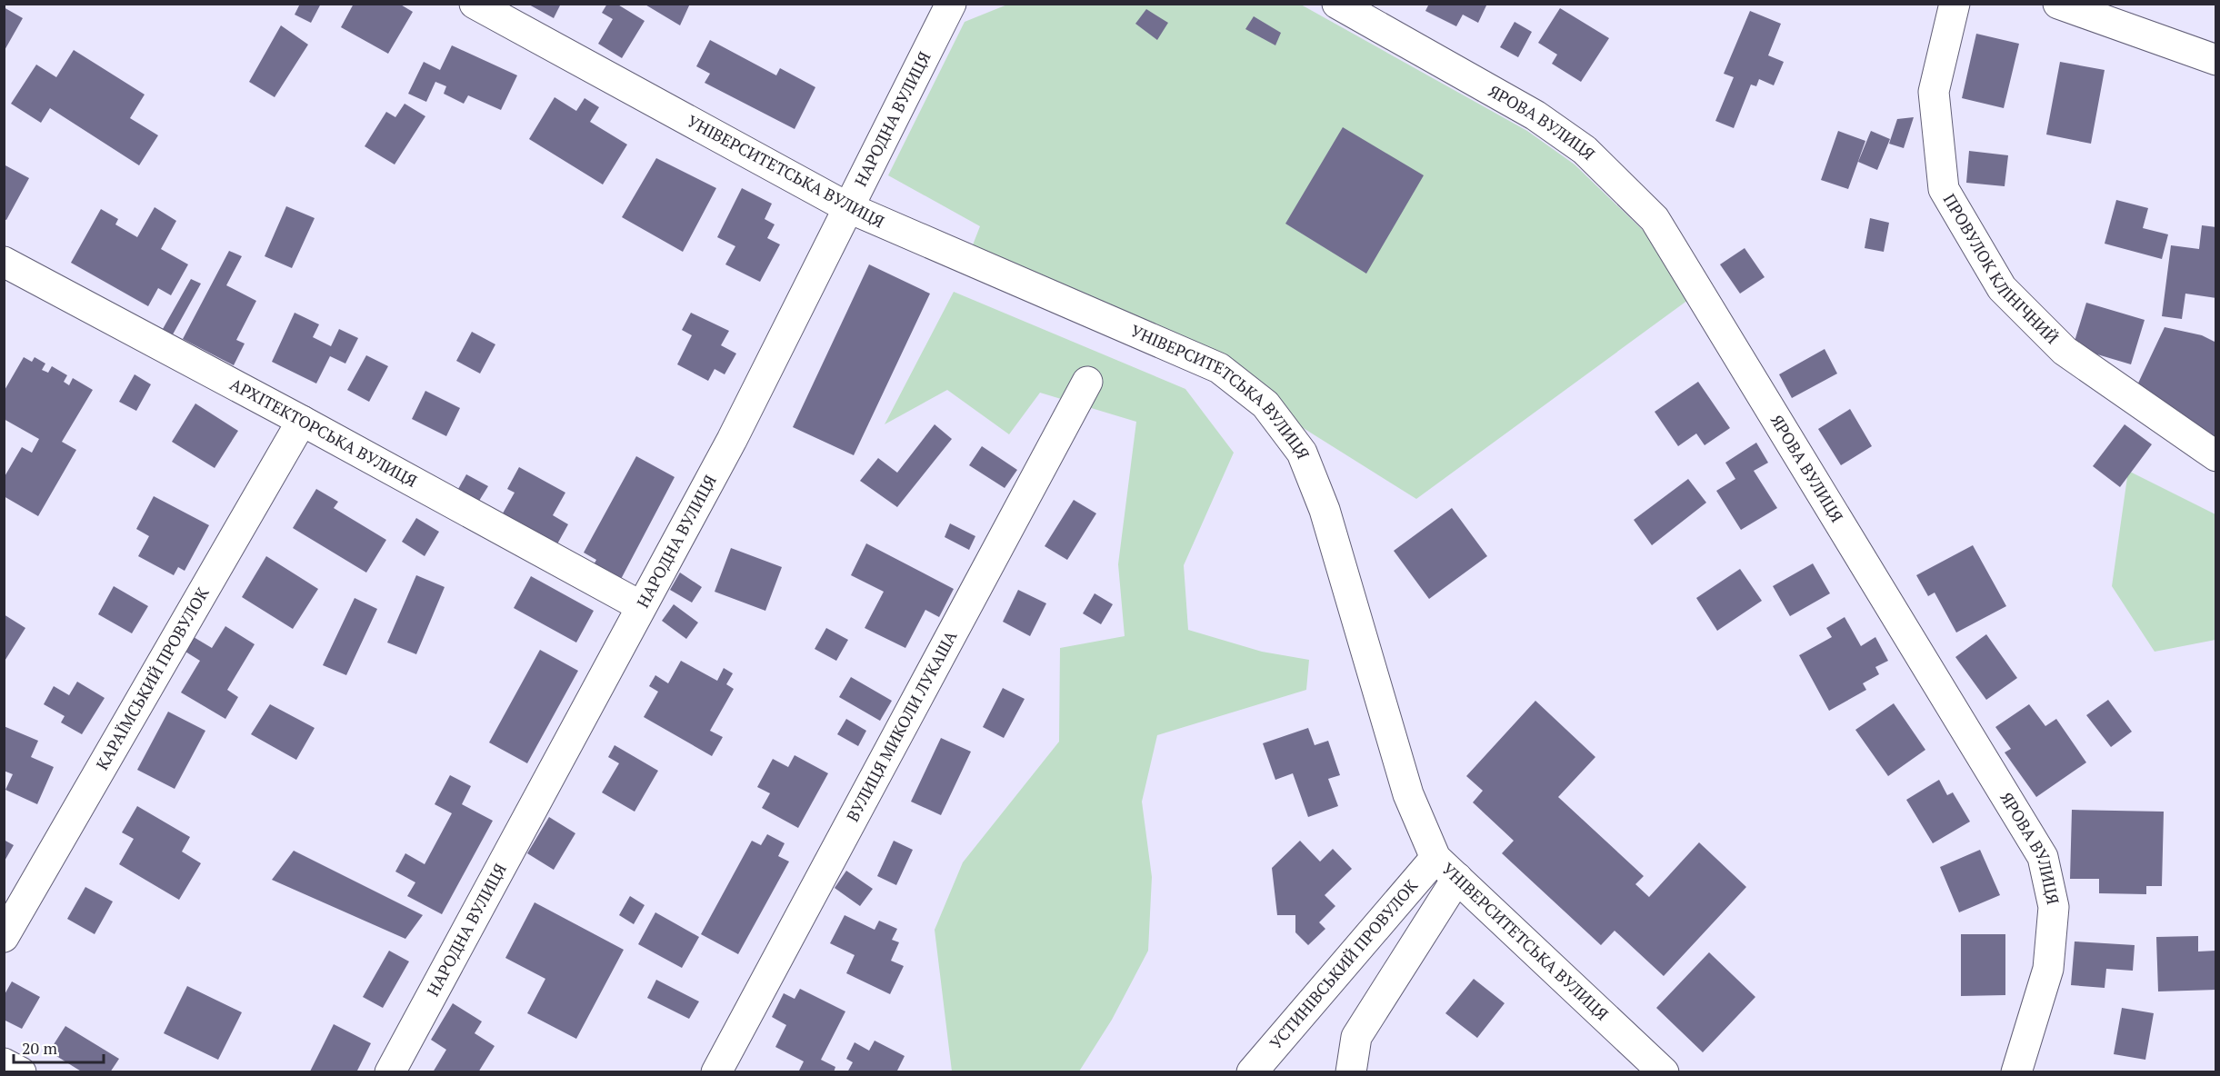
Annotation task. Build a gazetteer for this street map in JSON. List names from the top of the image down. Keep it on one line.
{"streets":{"street":["НАРОДНА ВУЛИЦЯ","ЯРОВА ВУЛИЦЯ","УНІВЕРСИТЕТСЬКА ВУЛИЦЯ","ПРОВУЛОК КЛІНІЧНИЙ","АРХІТЕКТОРСЬКА ВУЛИЦЯ","КАРАЇМСЬКИЙ ПРОВУЛОК","ВУЛИЦЯ МИКОЛИ ЛУКАША","УСТИНІВСЬКИЙ ПРОВУЛОК"]},"crossings":[["НАРОДНА ВУЛИЦЯ","УНІВЕРСИТЕТСЬКА ВУЛИЦЯ"],["НАРОДНА ВУЛИЦЯ","АРХІТЕКТОРСЬКА ВУЛИЦЯ"],["УНІВЕРСИТЕТСЬКА ВУЛИЦЯ","УСТИНІВСЬКИЙ ПРОВУЛОК"],["АРХІТЕКТОРСЬКА ВУЛИЦЯ","КАРАЇМСЬКИЙ ПРОВУЛОК"]],"scale_bar":"20 m"}
